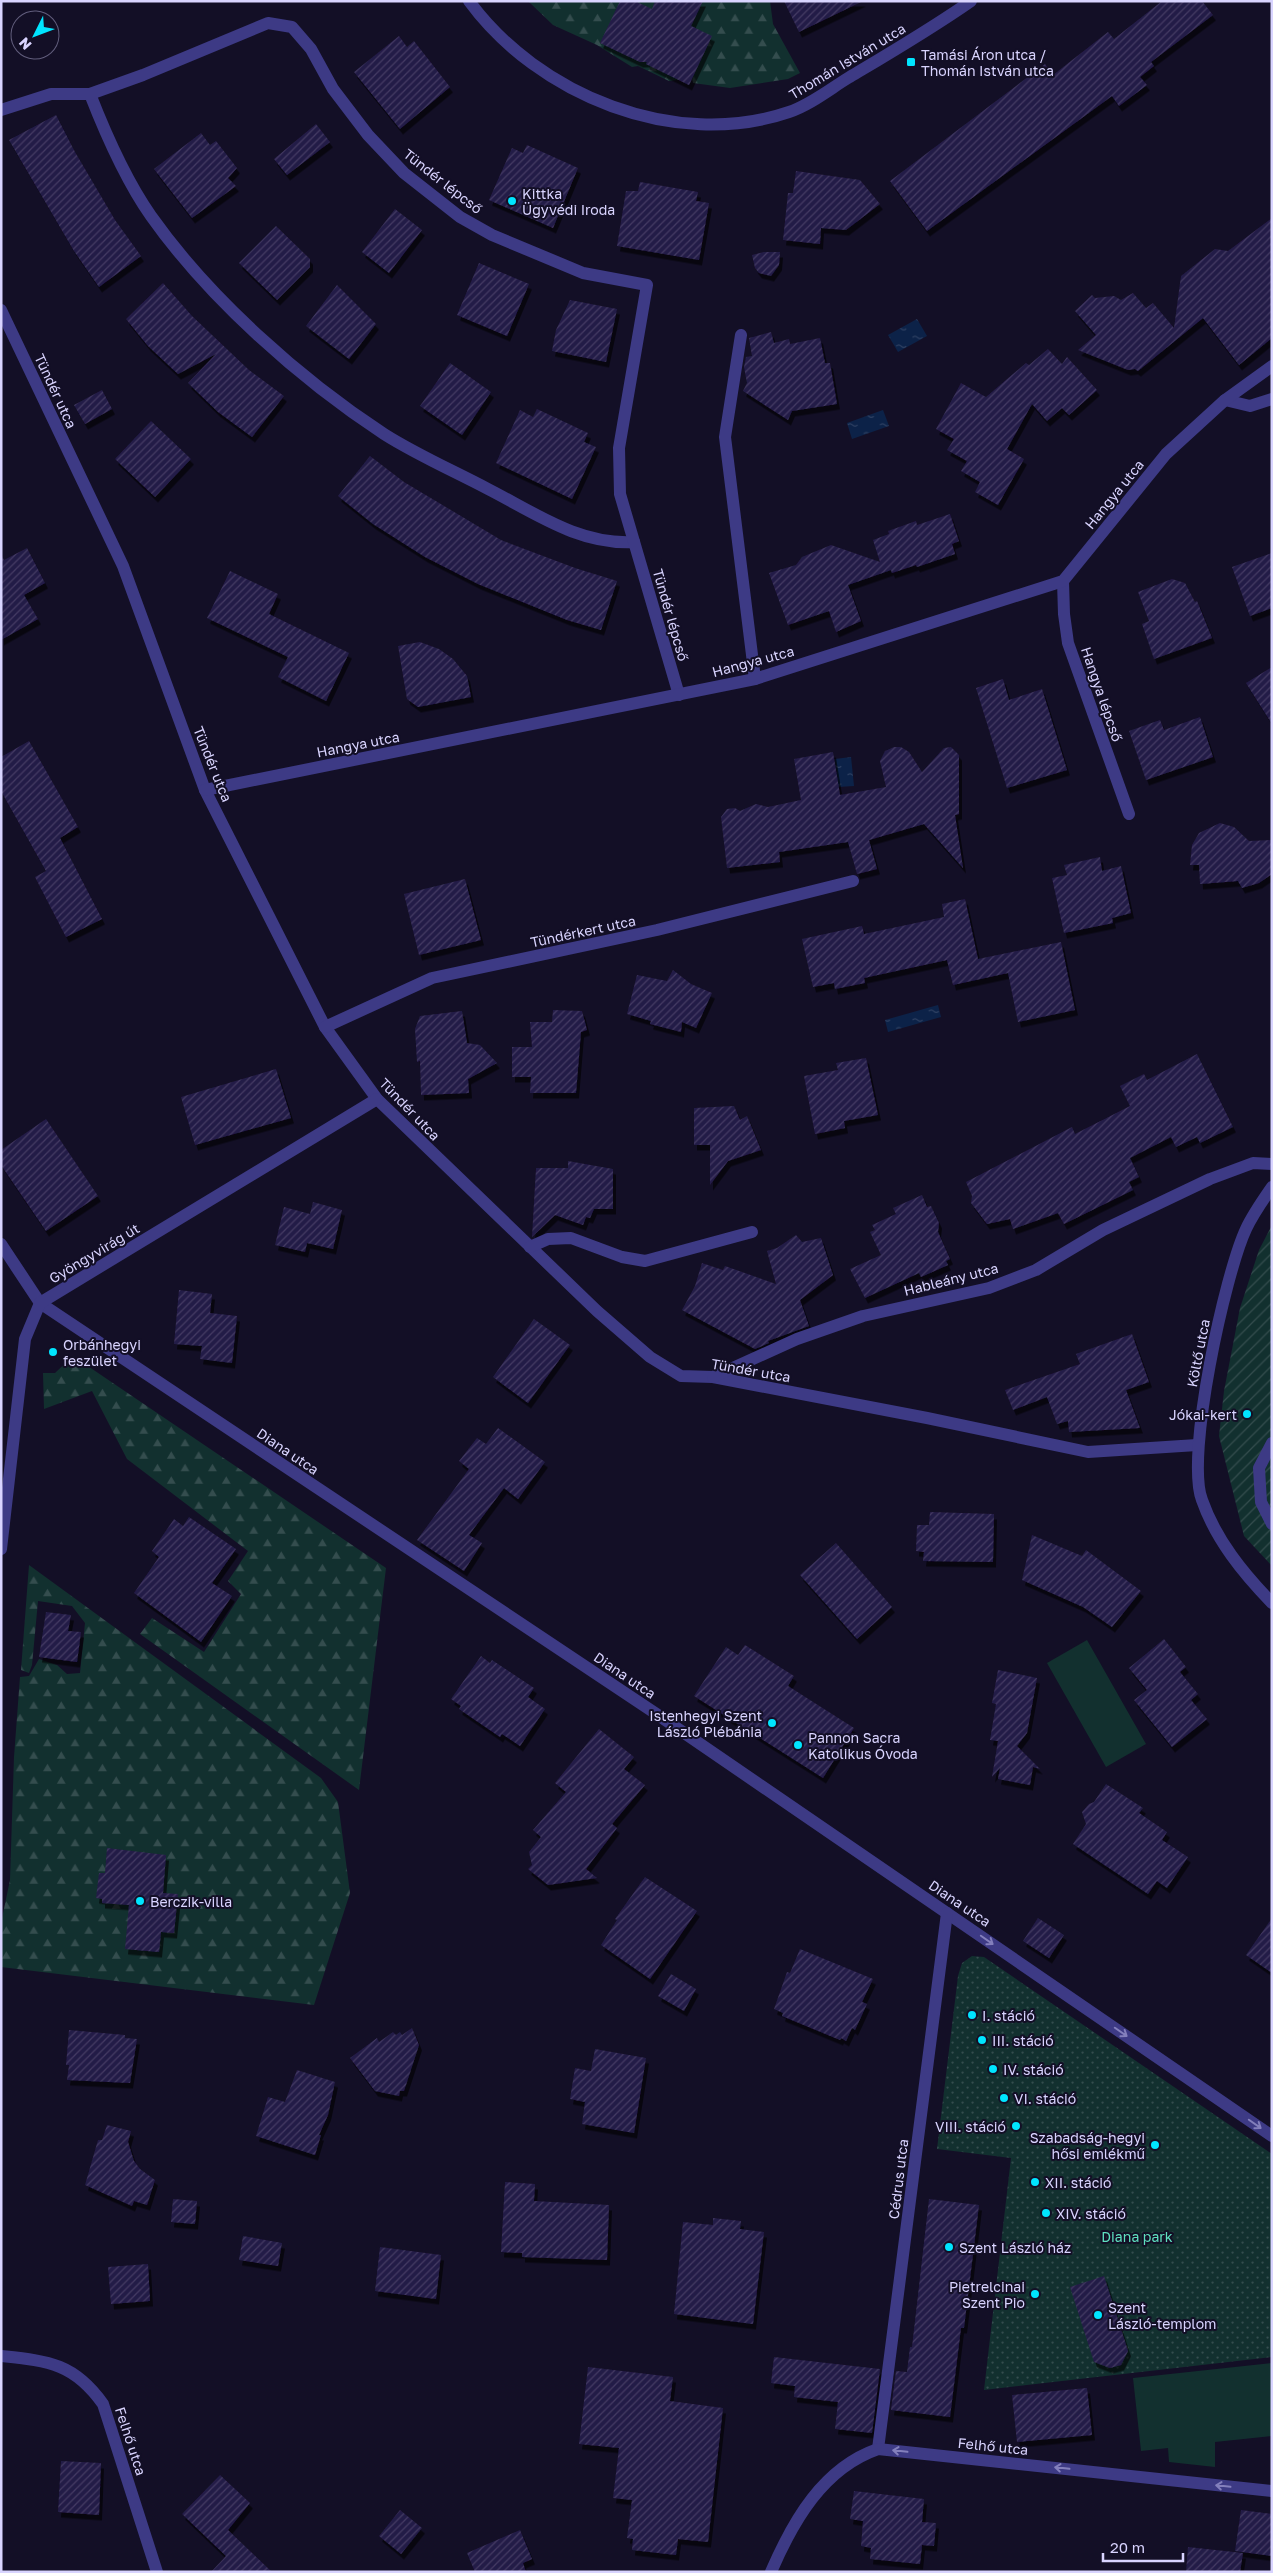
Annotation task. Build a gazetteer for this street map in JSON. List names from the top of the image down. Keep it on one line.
{"streets":{"street":["Thomán István utca","Tündér lépcső","Tündér utca","Hangya utca","Hangya lépcső","Tündérkert utca","Gyöngyvirág út","Hableány utca","Költő utca","Diana utca","Cédrus utca","Felhő utca"]},"crossings":[["Tündér lépcső","Hangya utca"],["Tündér utca","Hangya utca"],["Tündér utca","Tündérkert utca"],["Tündér utca","Gyöngyvirág út"],["Tündér utca","Hableány utca"],["Tündér utca","Költő utca"],["Hangya utca","Hangya lépcső"],["Gyöngyvirág út","Diana utca"],["Diana utca","Cédrus utca"],["Cédrus utca","Felhő utca"]],"one_way":["Felhő utca"],"parks":["Diana park"],"places":{"transit":["Tamási Áron utca / Thomán István utca"],"other":["Kittka Ügyvédi Iroda","Orbánhegyi feszület","Jókai-kert","Istenhegyi Szent László Plébánia","Pannon Sacra Katolikus Óvoda","Berczik-villa","I. stáció","III. stáció","IV. stáció","VI. stáció","VIII. stáció","Szabadság-hegyi hősi emlékmű","XII. stáció","XIV. stáció","Szent László ház","Pietrelcinai Szent Pio","Szent László-templom"]},"scale_bar":"20 m","north":"bottom left"}
